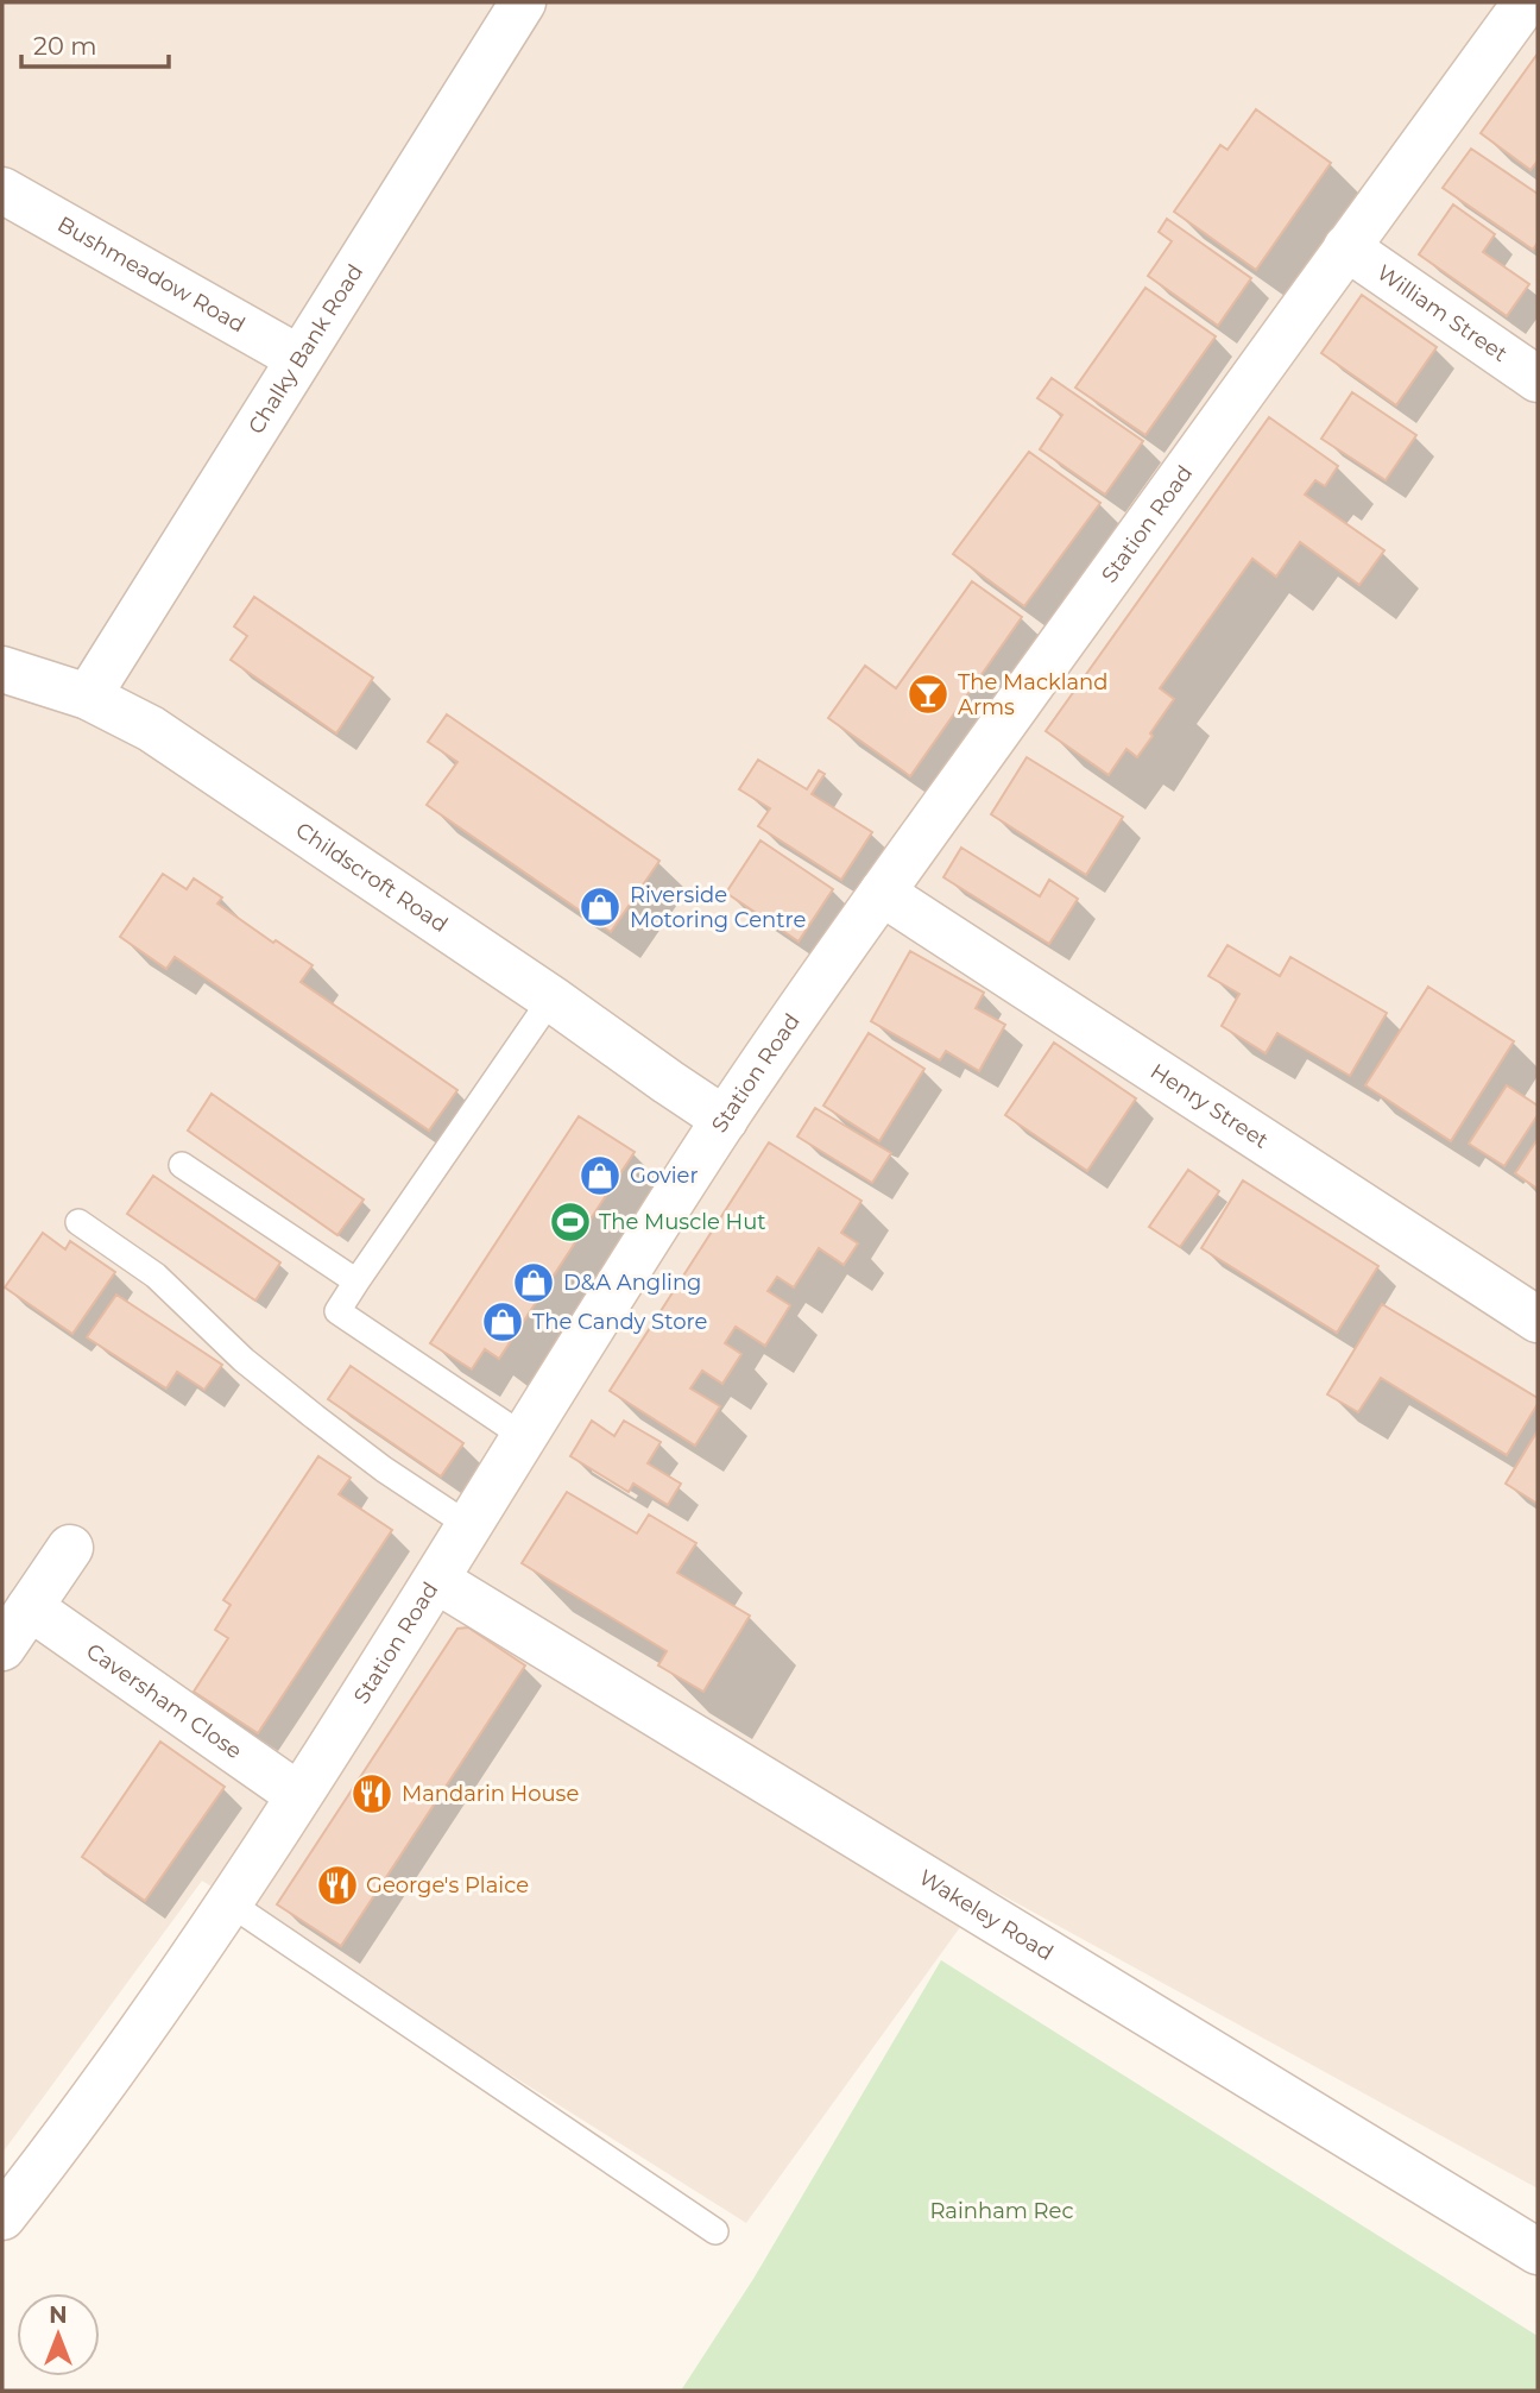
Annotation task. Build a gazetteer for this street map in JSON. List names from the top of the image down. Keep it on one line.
{"streets":{"street":["Bushmeadow Road","William Street","Chalky Bank Road","Station Road","Childscroft Road","Henry Street","Caversham Close","Wakeley Road"]},"crossings":[["Bushmeadow Road","Chalky Bank Road"],["William Street","Station Road"],["Chalky Bank Road","Childscroft Road"],["Station Road","Childscroft Road"],["Station Road","Henry Street"],["Station Road","Caversham Close"],["Station Road","Wakeley Road"]],"parks":["Rainham Rec"],"places":{"bar":["The Mackland Arms"],"shop":["Riverside Motoring Centre","Govier","D&A Angling","The Candy Store"],"sports":["The Muscle Hut"],"restaurant":["Mandarin House","George's Plaice"]},"scale_bar":"20 m","north":"top"}
